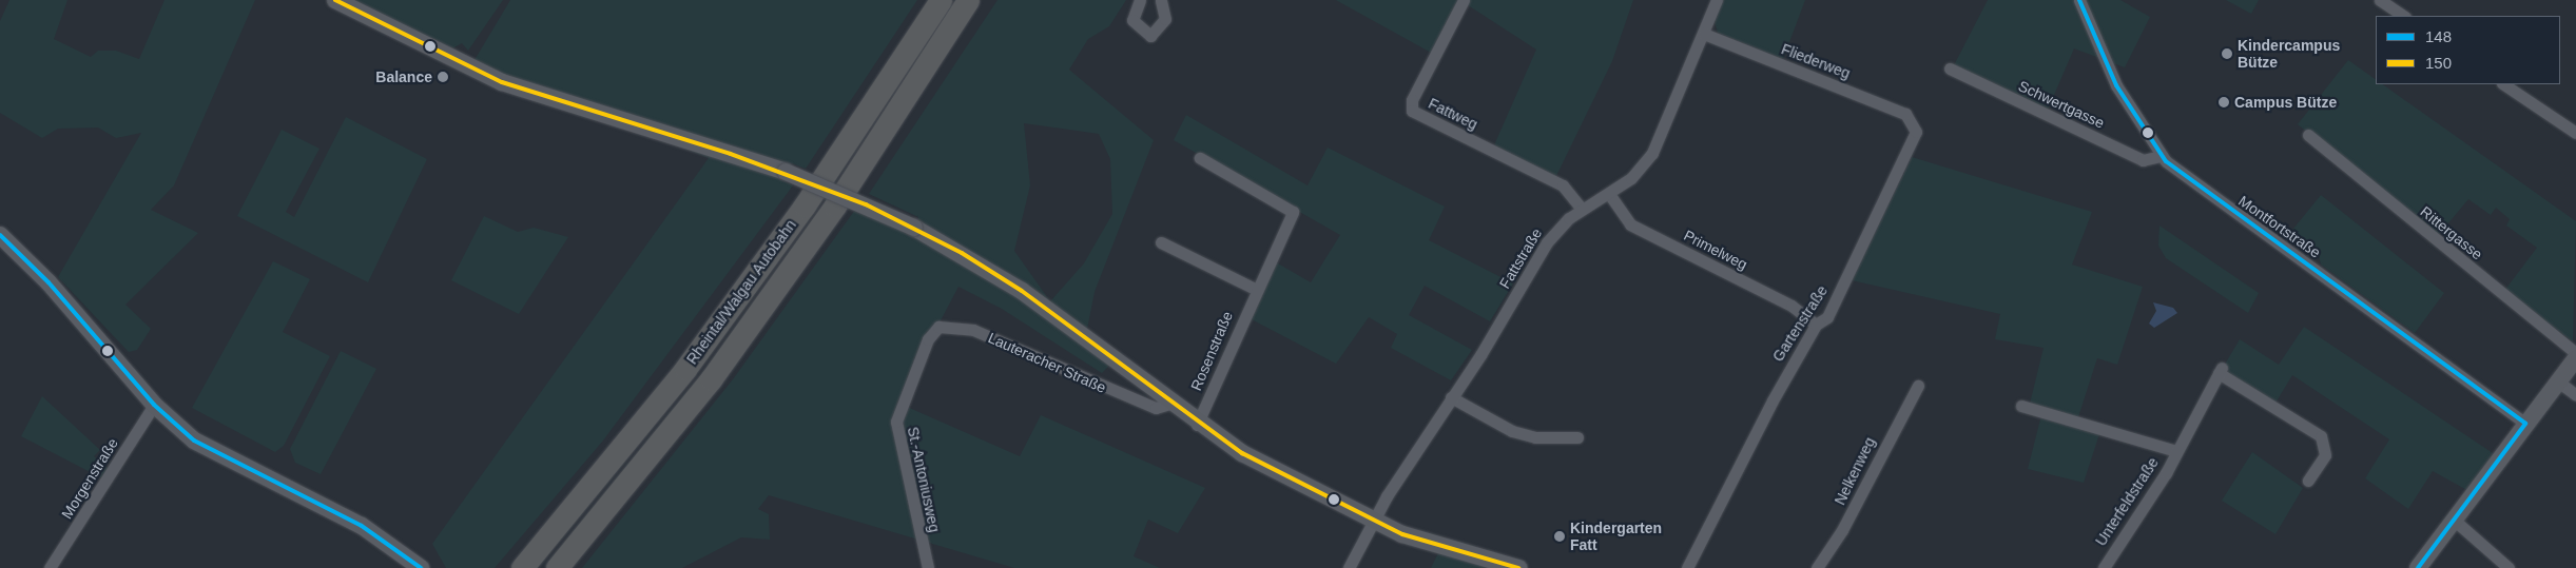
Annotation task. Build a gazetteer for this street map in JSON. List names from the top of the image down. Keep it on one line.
{"streets":{"highway":["Rheintal/Walgau Autobahn"],"street":["Fliederweg","Schwertgasse","Fattweg","Montfortstraße","Rittergasse","Primelweg","Fattstraße","Gartenstraße","Rosenstraße","Lauteracher Straße","Nelkenweg","Morgenstraße","St.-Antoniusweg","Unterfeldstraße"]},"crossings":[["Fliederweg","Fattstraße"],["Fliederweg","Gartenstraße"],["Schwertgasse","Montfortstraße"],["Fattweg","Fattstraße"],["Primelweg","Fattstraße"],["Primelweg","Gartenstraße"],["Fattstraße","Lauteracher Straße"],["Rosenstraße","Lauteracher Straße"],["Lauteracher Straße","St.-Antoniusweg"]],"places":["Kindercampus Bütze","Balance","Campus Bütze","Kindergarten Fatt"],"lines":["transit line 148","transit line 150"],"legend":["148","150"]}
